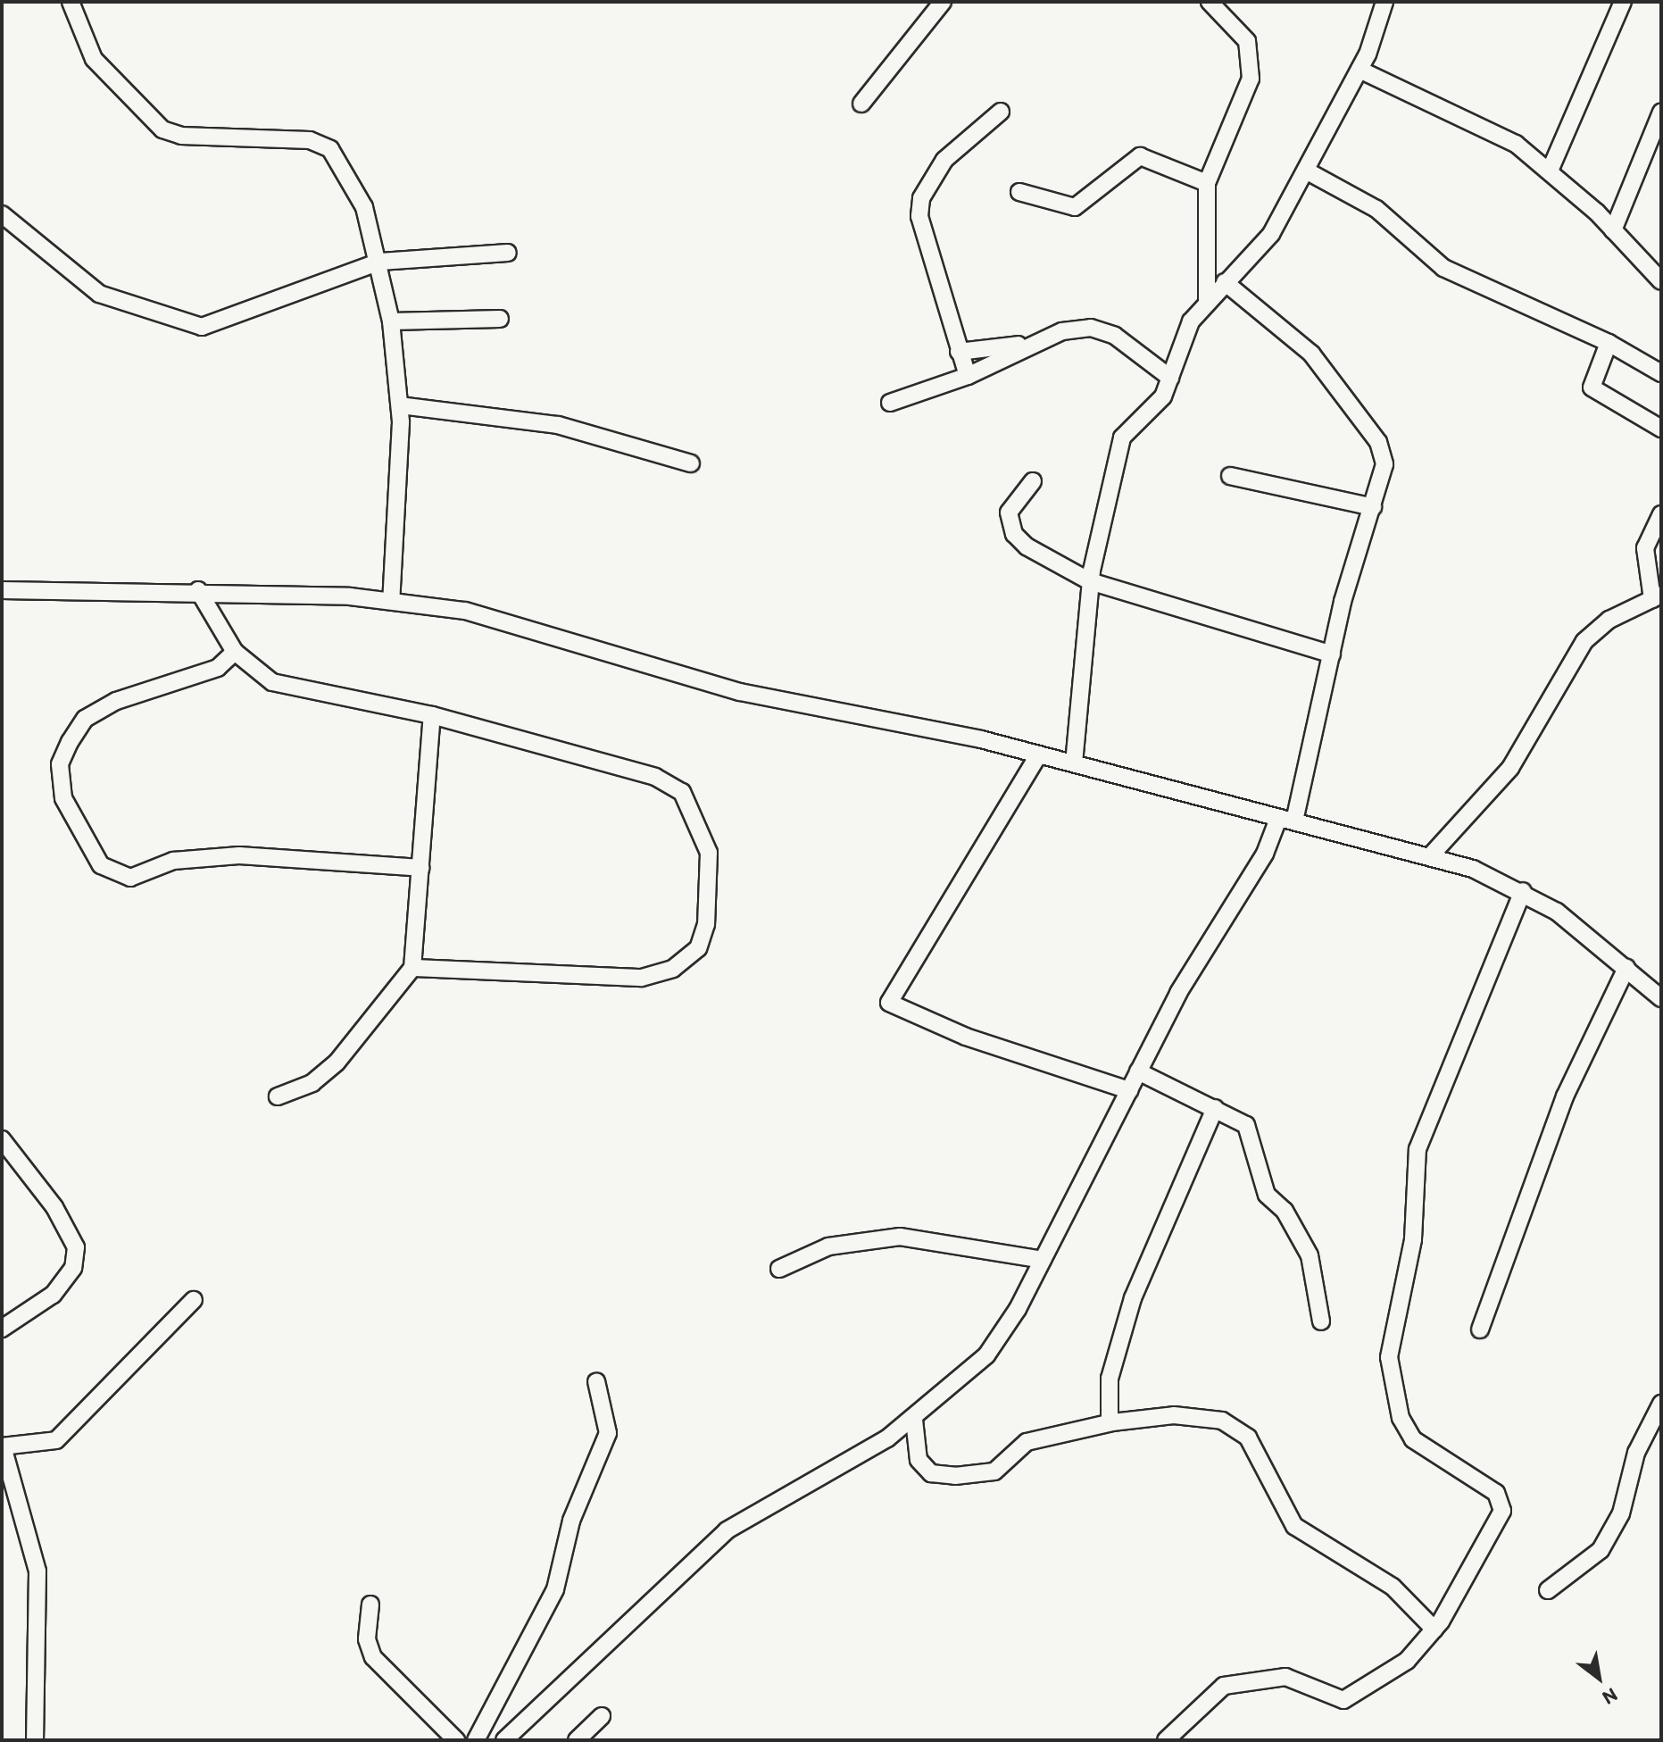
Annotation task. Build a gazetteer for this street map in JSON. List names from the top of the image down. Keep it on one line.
{"north":"bottom right"}
